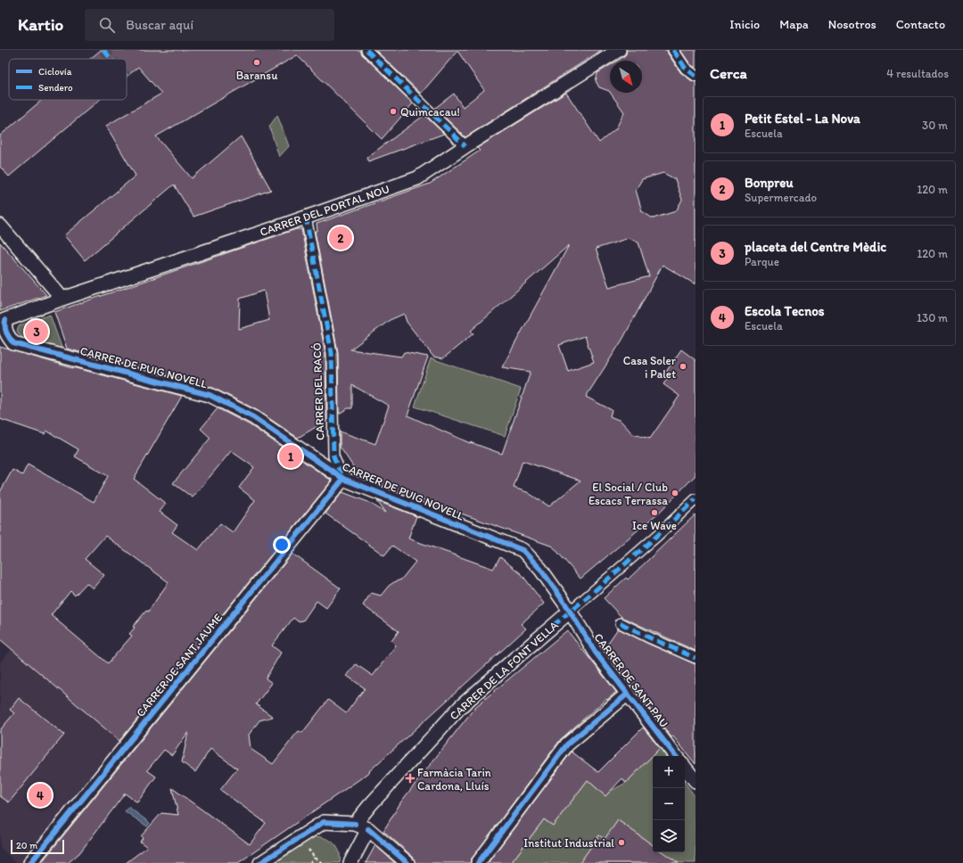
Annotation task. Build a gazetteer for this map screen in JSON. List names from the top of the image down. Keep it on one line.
{"streets":{"street":["CARRER DEL PORTAL NOU","CARRER DE PUIG NOVELL","CARRER DEL RACÓ","CARRER DE SANT JAUME","CARRER DE LA FONT VELLA","CARRER DE SANT PAU"]},"crossings":[["CARRER DEL PORTAL NOU","CARRER DE PUIG NOVELL"],["CARRER DEL PORTAL NOU","CARRER DEL RACÓ"],["CARRER DE PUIG NOVELL","CARRER DEL RACÓ"],["CARRER DE PUIG NOVELL","CARRER DE SANT JAUME"],["CARRER DE PUIG NOVELL","CARRER DE LA FONT VELLA"],["CARRER DE PUIG NOVELL","CARRER DE SANT PAU"],["CARRER DEL RACÓ","CARRER DE SANT JAUME"],["CARRER DE LA FONT VELLA","CARRER DE SANT PAU"]],"places":{"other":["Baransu","Quimcacau!","Casa Soler i Palet","El Social / Club Escacs Terrassa","Ice Wave","Institut Industrial"],"health":["Farmàcia Tarin Cardona, Lluís"]},"legend":["Ciclovía","Sendero"],"scale_bar":"20 m","north":"bottom right","page":{"header":"Kartio","search":"Buscar aquí","nav":["Inicio","Mapa","Nosotros","Contacto"],"heading":["Cerca","4 resultados"],"list":[{"mark":"1","name":"Petit Estel - La Nova","note":"Escuela","value":"30 m"},{"mark":"2","name":"Bonpreu","note":"Supermercado","value":"120 m"},{"mark":"3","name":"placeta del Centre Mèdic","note":"Parque","value":"120 m"},{"mark":"4","name":"Escola Tecnos","note":"Escuela","value":"130 m"}],"pins":["2","3","1","4"],"map_buttons":["+","−"],"scale":"20 m"}}
